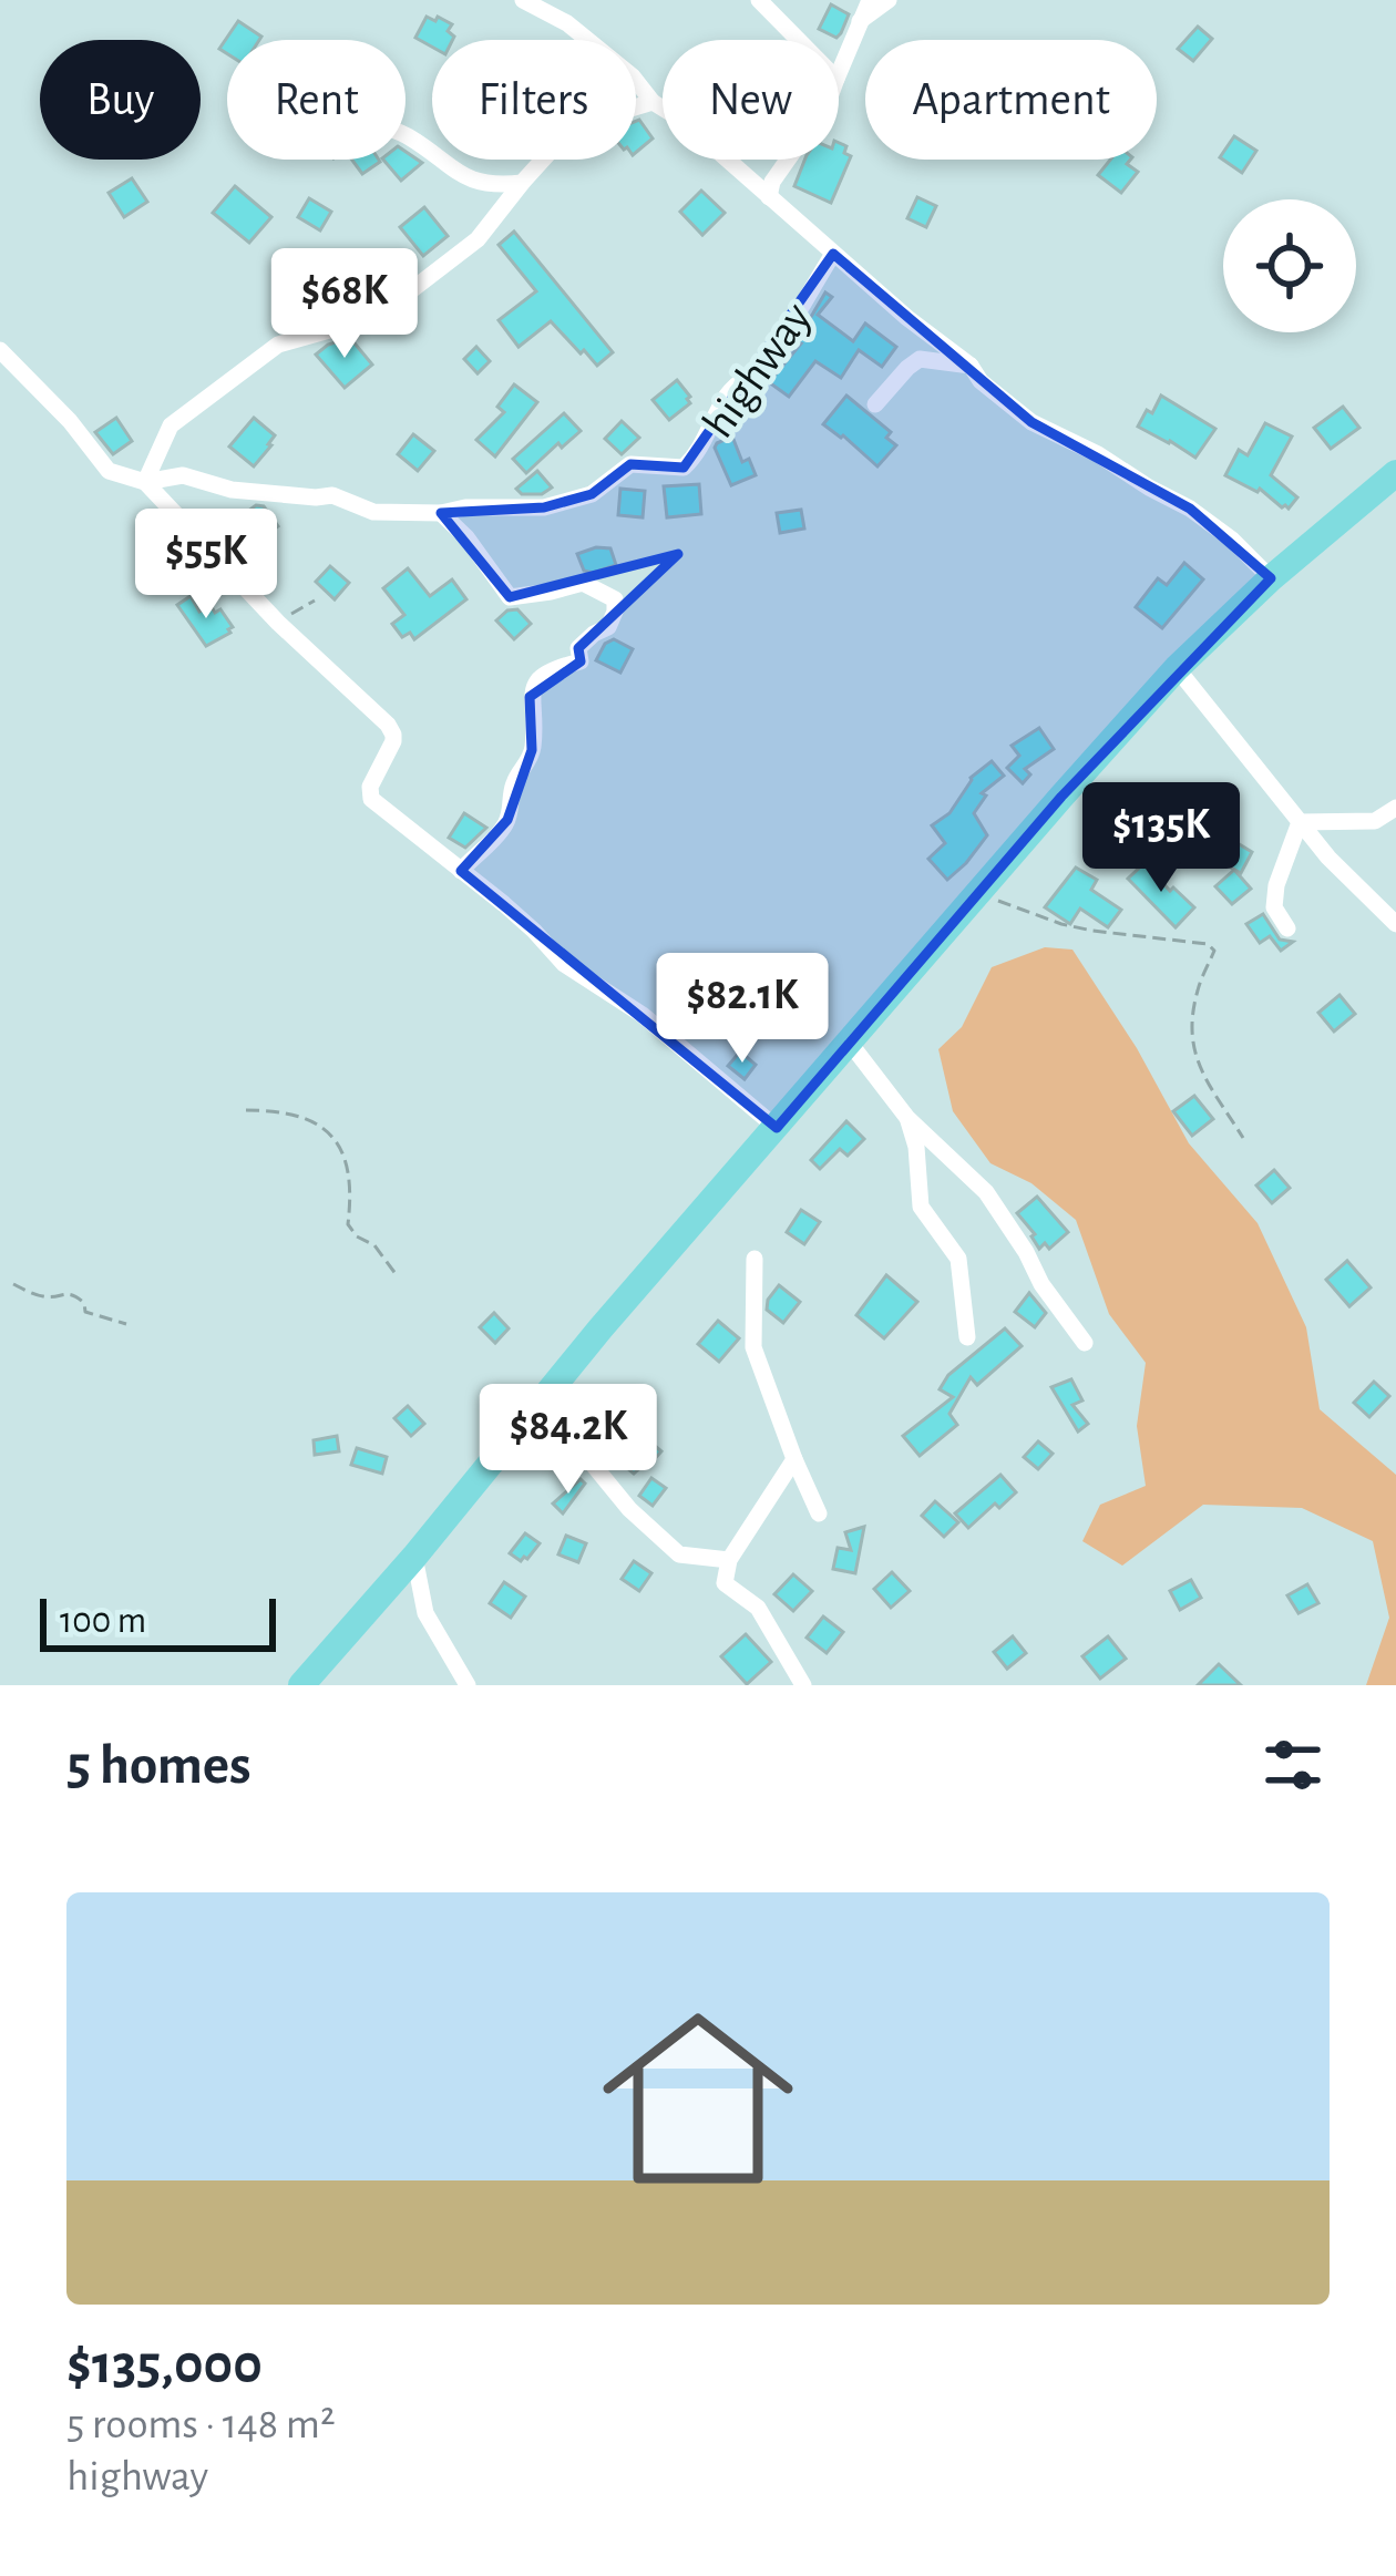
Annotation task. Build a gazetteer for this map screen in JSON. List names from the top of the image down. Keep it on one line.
{"streets":{"street":["highway"]},"scale_bar":"100 m","page":{"chip":["Buy","Rent","Filters","New","Apartment"],"price":["$68K","$55K","$135K","$82.1K","$84.2K"],"scale":"100 m","heading":"5 homes","list":[{"name":"$135,000","note":"5 rooms · 148 m² · highway"}]}}
